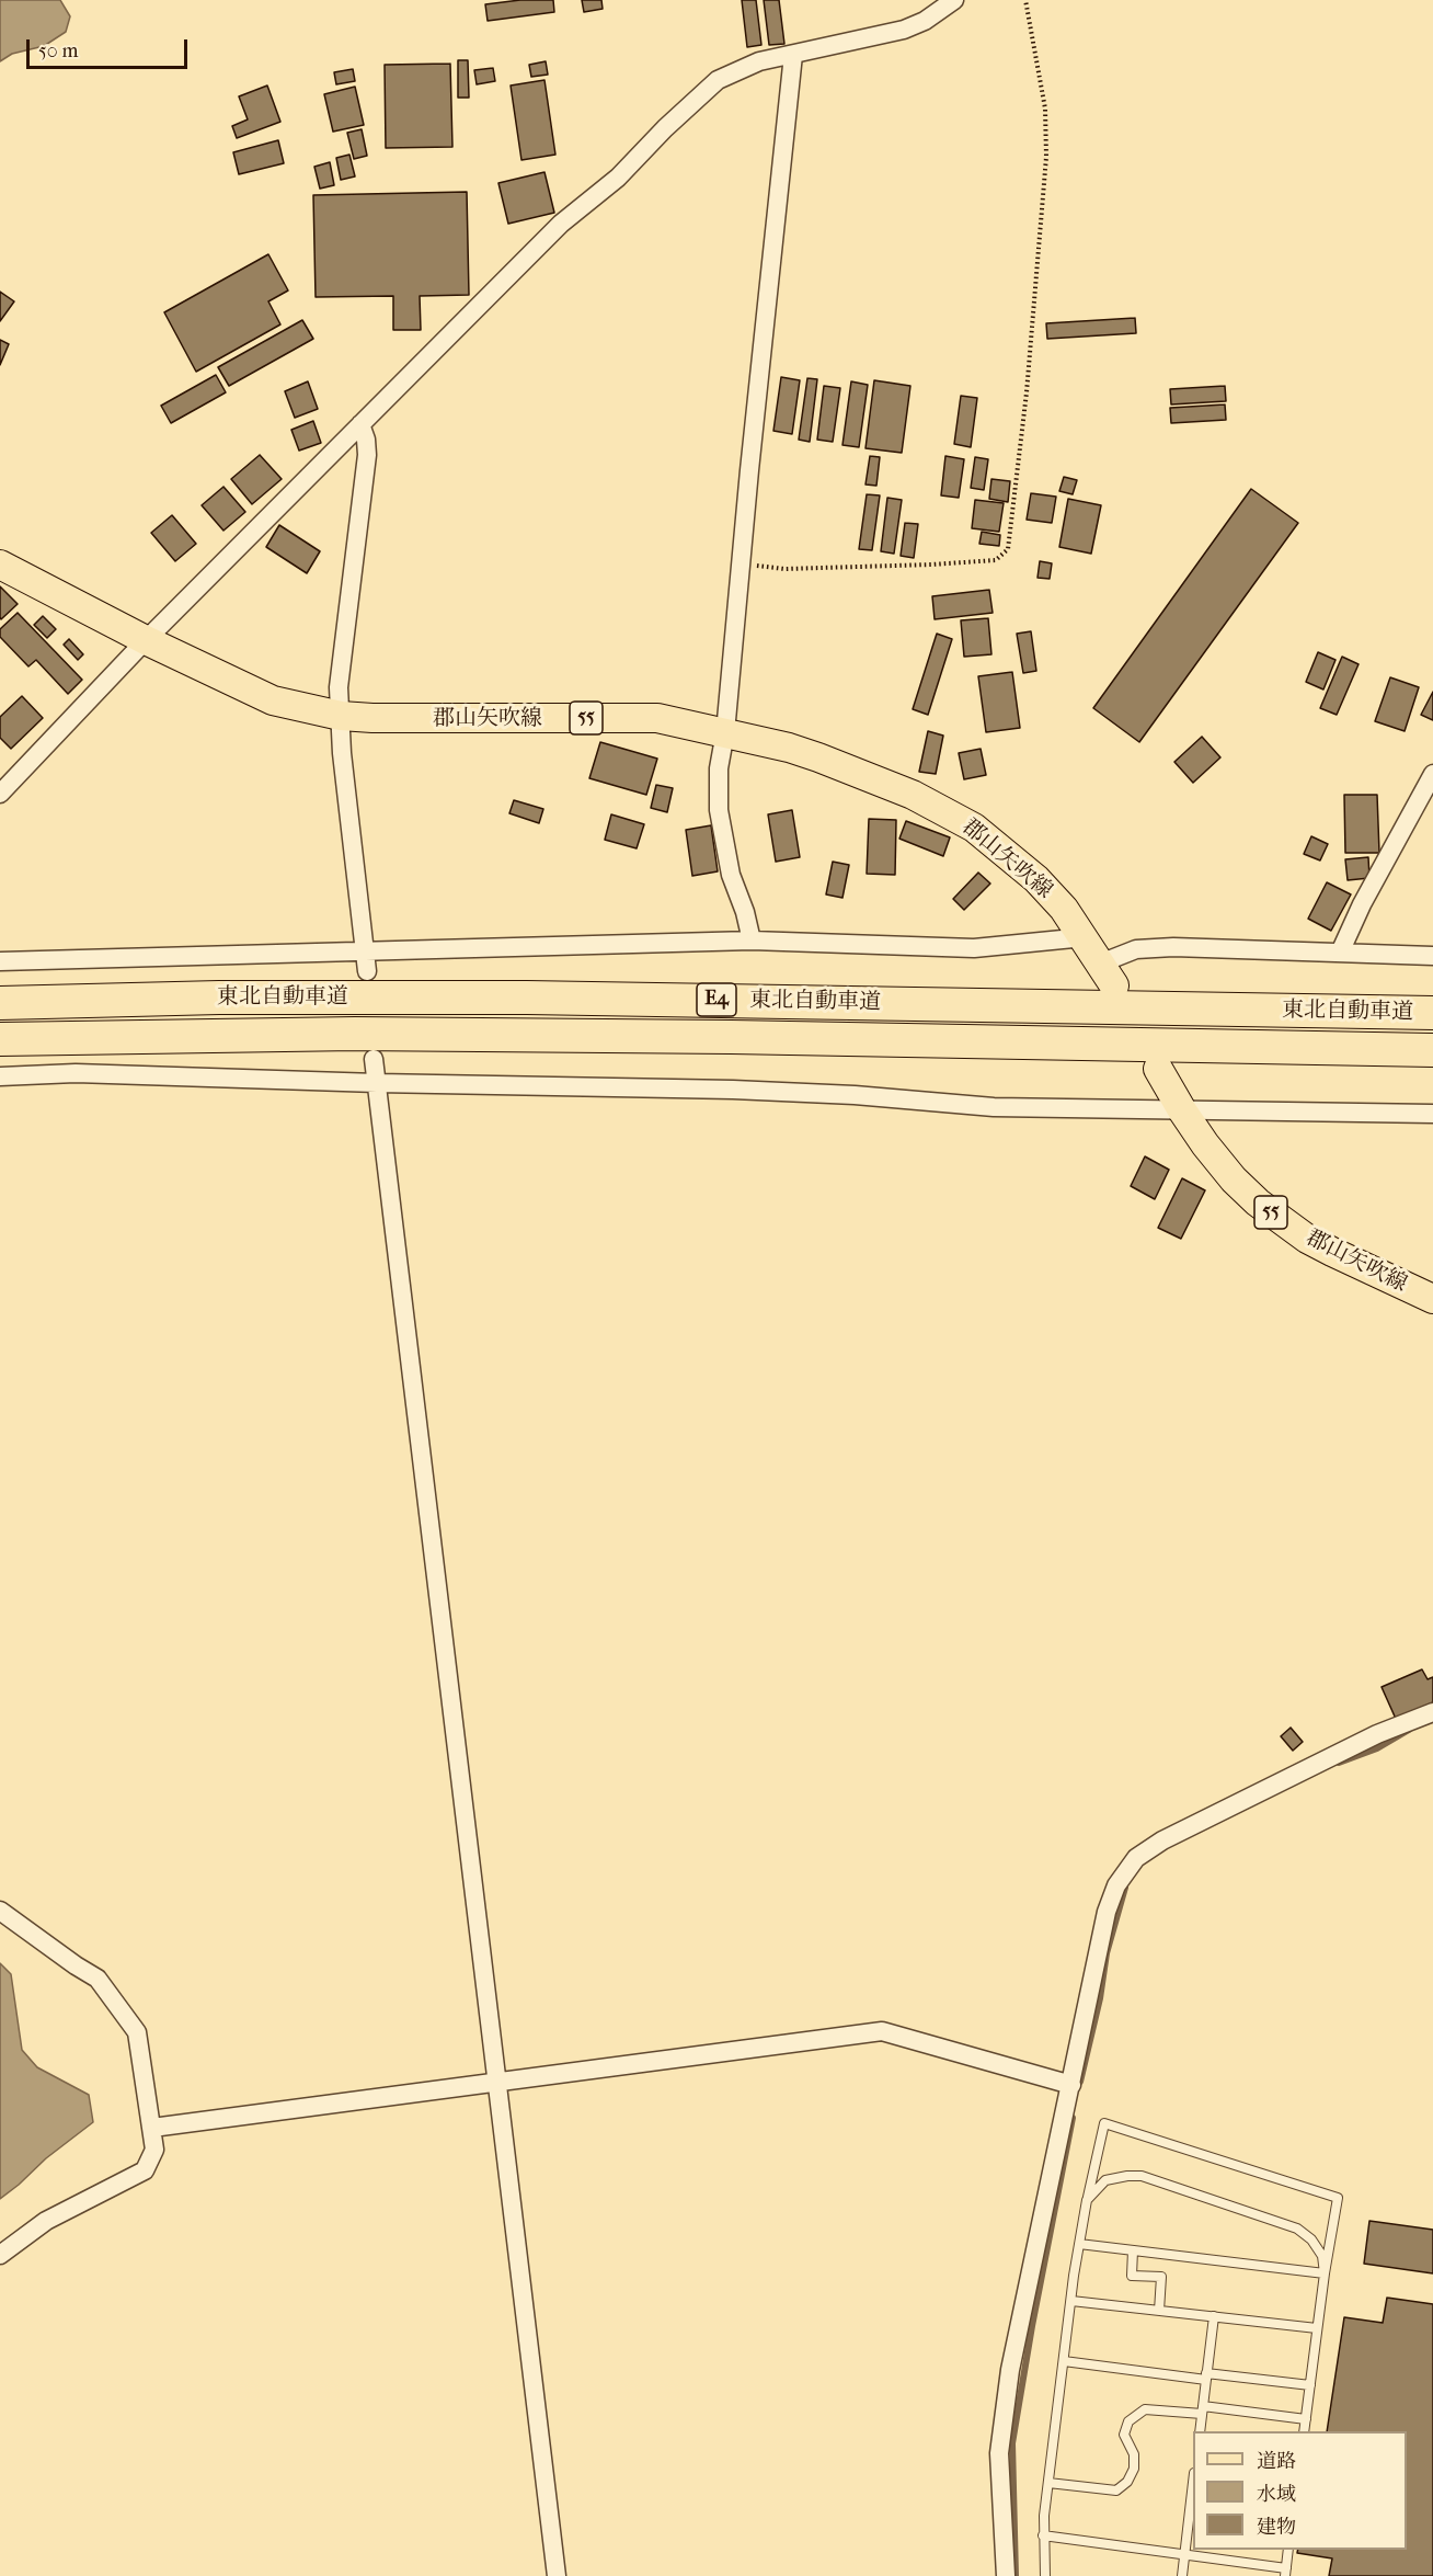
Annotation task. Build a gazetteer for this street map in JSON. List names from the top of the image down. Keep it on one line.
{"streets":{"highway":["東北自動車道","E4"],"main road":["55","郡山矢吹線"]},"legend":["道路","水域","建物"],"scale_bar":"50 m"}
